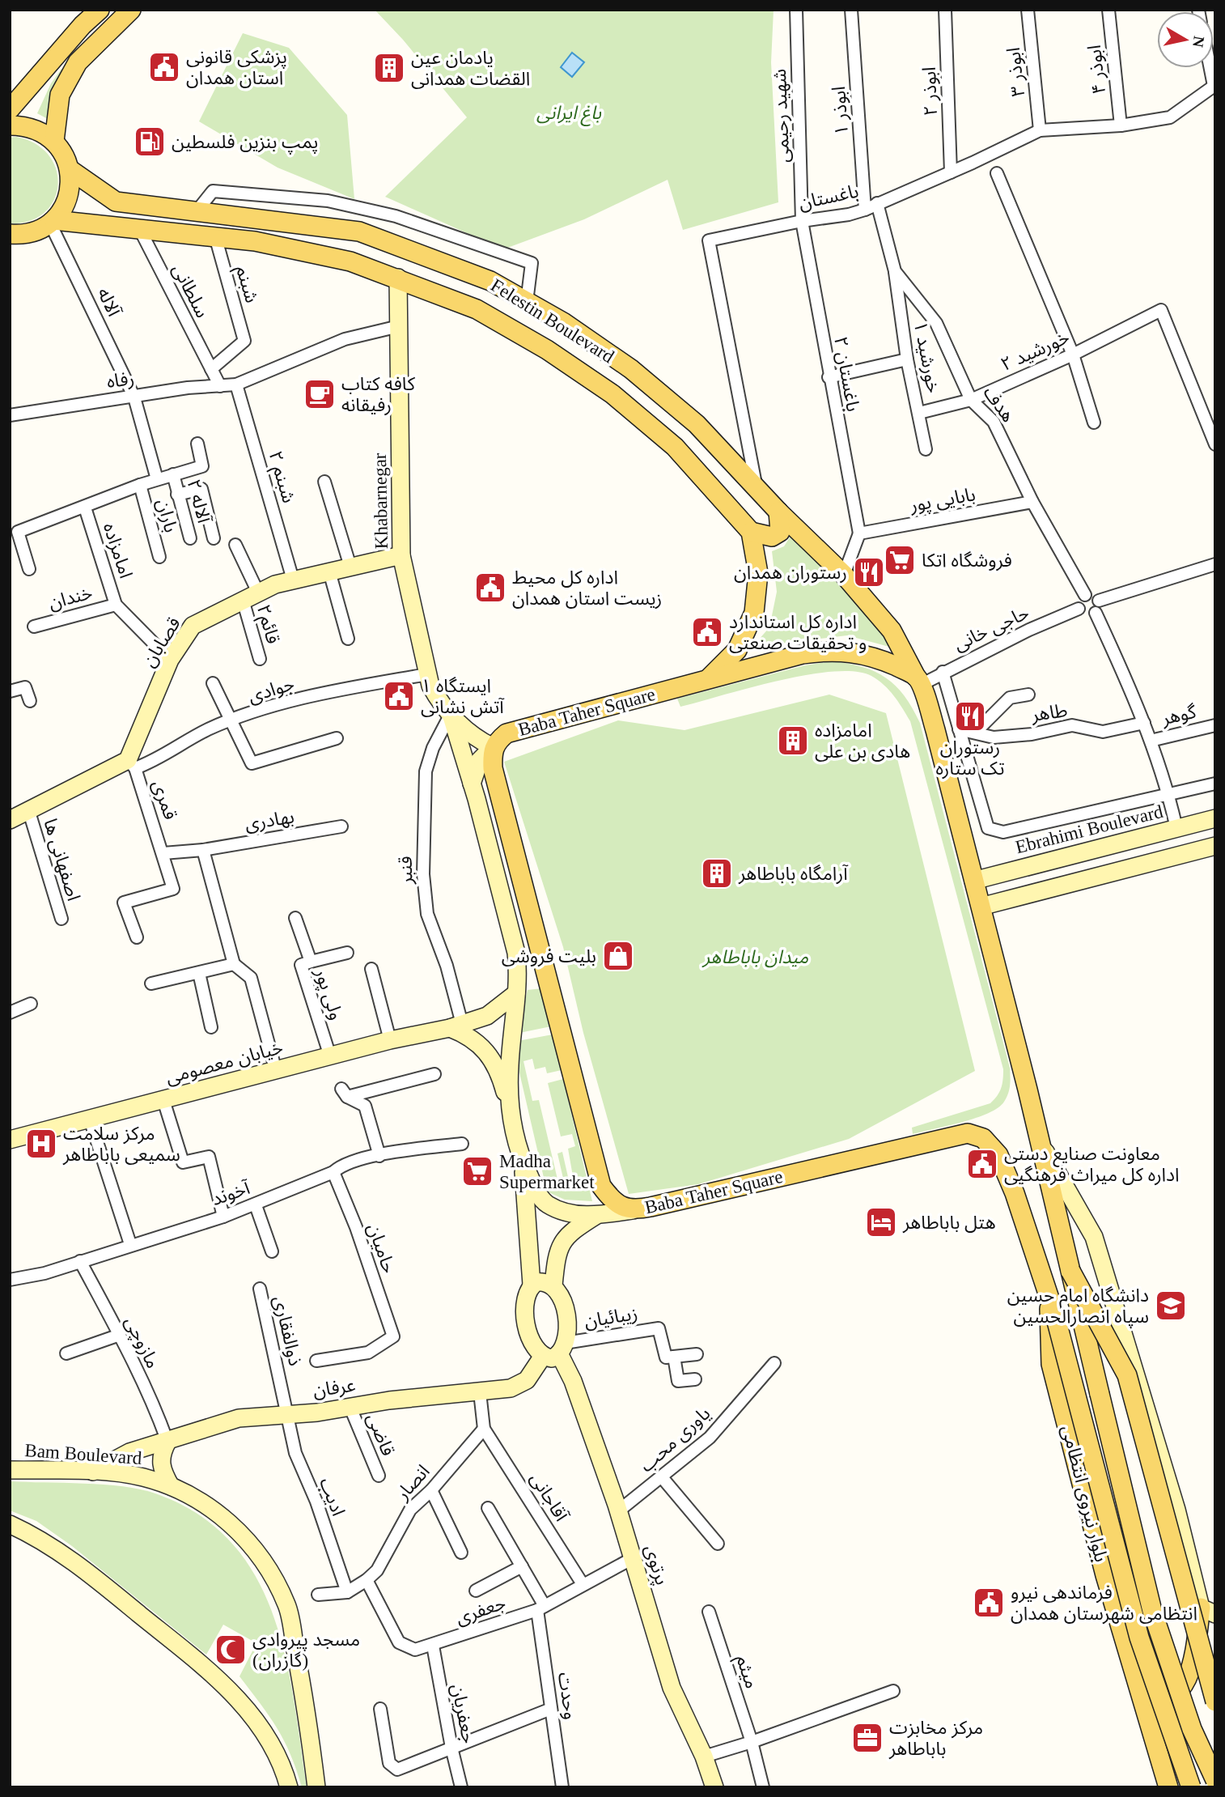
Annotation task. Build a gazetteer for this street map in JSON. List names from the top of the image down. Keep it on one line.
{"streets":{"main road":["Felestin Boulevard","Khabarnegar","قصابان","Baba Taher Square","Ebrahimi Boulevard","خیابان معصومی","عرفان","Bam Boulevard","بلوار نیروی انتظامی","پرتوی"],"street":["ابوذر ۴","ابوذر ۳","ابوذر ۲","ابوذر ۱","شهید رحیمی","باغستان","شبنم","سلطانی","آلاله","خورشید ۲","خورشید ۱","باغستان ۲","رفاه","هدف","شبنم ۲","بابایی پور","آلاله ۲","باران","امامزاده","خندان","قائم۲","حاجی خانی","جوادی","طاهر","گوهر","قمری","بهادری","اصفهانی ها","قنبر","ولی پور","آخوند","حامیان","زیبائیان","ذوالفقاری","مازوچی","قاضی","یاوری محب","انصار","ادیب","آقاجانی","جعفری","میثم","وحدت","جعفریان"]},"crossings":[["ابوذر ۴","باغستان"],["ابوذر ۳","باغستان"],["ابوذر ۲","باغستان"],["ابوذر ۱","باغستان"],["شهید رحیمی","باغستان"],["شهید رحیمی","باغستان ۲"],["باغستان","Felestin Boulevard"],["باغستان","باغستان ۲"],["باغستان","هدف"],["شبنم","سلطانی"],["شبنم","Felestin Boulevard"],["سلطانی","Felestin Boulevard"],["سلطانی","رفاه"],["آلاله","Felestin Boulevard"],["آلاله","رفاه"],["Felestin Boulevard","Khabarnegar"],["Felestin Boulevard","حاجی خانی"],["Felestin Boulevard","Baba Taher Square"],["خورشید ۲","خورشید ۱"],["خورشید ۲","هدف"],["خورشید ۱","هدف"],["باغستان ۲","بابایی پور"],["رفاه","شبنم ۲"],["رفاه","Khabarnegar"],["هدف","بابایی پور"],["هدف","حاجی خانی"],["شبنم ۲","قصابان"],["آلاله ۲","امامزاده"],["Khabarnegar","قصابان"],["Khabarnegar","جوادی"],["Khabarnegar","Baba Taher Square"],["Khabarnegar","قنبر"],["باران","امامزاده"],["امامزاده","خندان"],["امامزاده","قصابان"],["قائم۲","قصابان"],["حاجی خانی","Baba Taher Square"],["قصابان","جوادی"],["قصابان","قمری"],["جوادی","قمری"],["Baba Taher Square","بلوار نیروی انتظامی"],["قمری","بهادری"],["قنبر","خیابان معصومی"],["ولی پور","خیابان معصومی"],["آخوند","حامیان"],["آخوند","مازوچی"],["زیبائیان","عرفان"],["زیبائیان","پرتوی"],["ذوالفقاری","عرفان"],["ذوالفقاری","ادیب"],["مازوچی","عرفان"],["عرفان","قاضی"],["عرفان","Bam Boulevard"],["عرفان","ادیب"],["عرفان","پرتوی"],["یاوری محب","پرتوی"],["انصار","ادیب"],["انصار","آقاجانی"],["انصار","جعفری"],["آقاجانی","جعفری"],["پرتوی","جعفری"],["جعفری","وحدت"],["جعفری","جعفریان"]],"parks":["باغ ایرانی","میدان باباطاهر"],"places":{"public building":["پزشکی قانونی استان همدان","اداره کل محیط زیست استان همدان","اداره کل استاندارد و تحقیقات صنعتی","ایستگاه ۱ آتش نشانی","معاونت صنایع دستی اداره کل میراث فرهنگیی","فرماندهی نیرو انتظامی شهرستان همدان"],"building":["یادمان عین القضات همدانی","امامزاده هادی بن علی","آرامگاه باباطاهر"],"fuel station":["پمپ بنزین فلسطین"],"cafe":["کافه کتاب رفیقانه"],"supermarket":["فروشگاه اتکا","Madha Supermarket"],"restaurant":["رستوران همدان","رستوران تک ستاره"],"shop":["بلیت فروشی"],"hospital":["مرکز سلامت سمیعی باباطاهر"],"hotel":["هتل باباطاهر"],"school or university":["دانشگاه امام حسین سپاه انصارالحسین"],"mosque":["مسجد پیروادی (گازران)"],"office":["مرکز مخابزت باباطاهر"]},"north":"right"}
